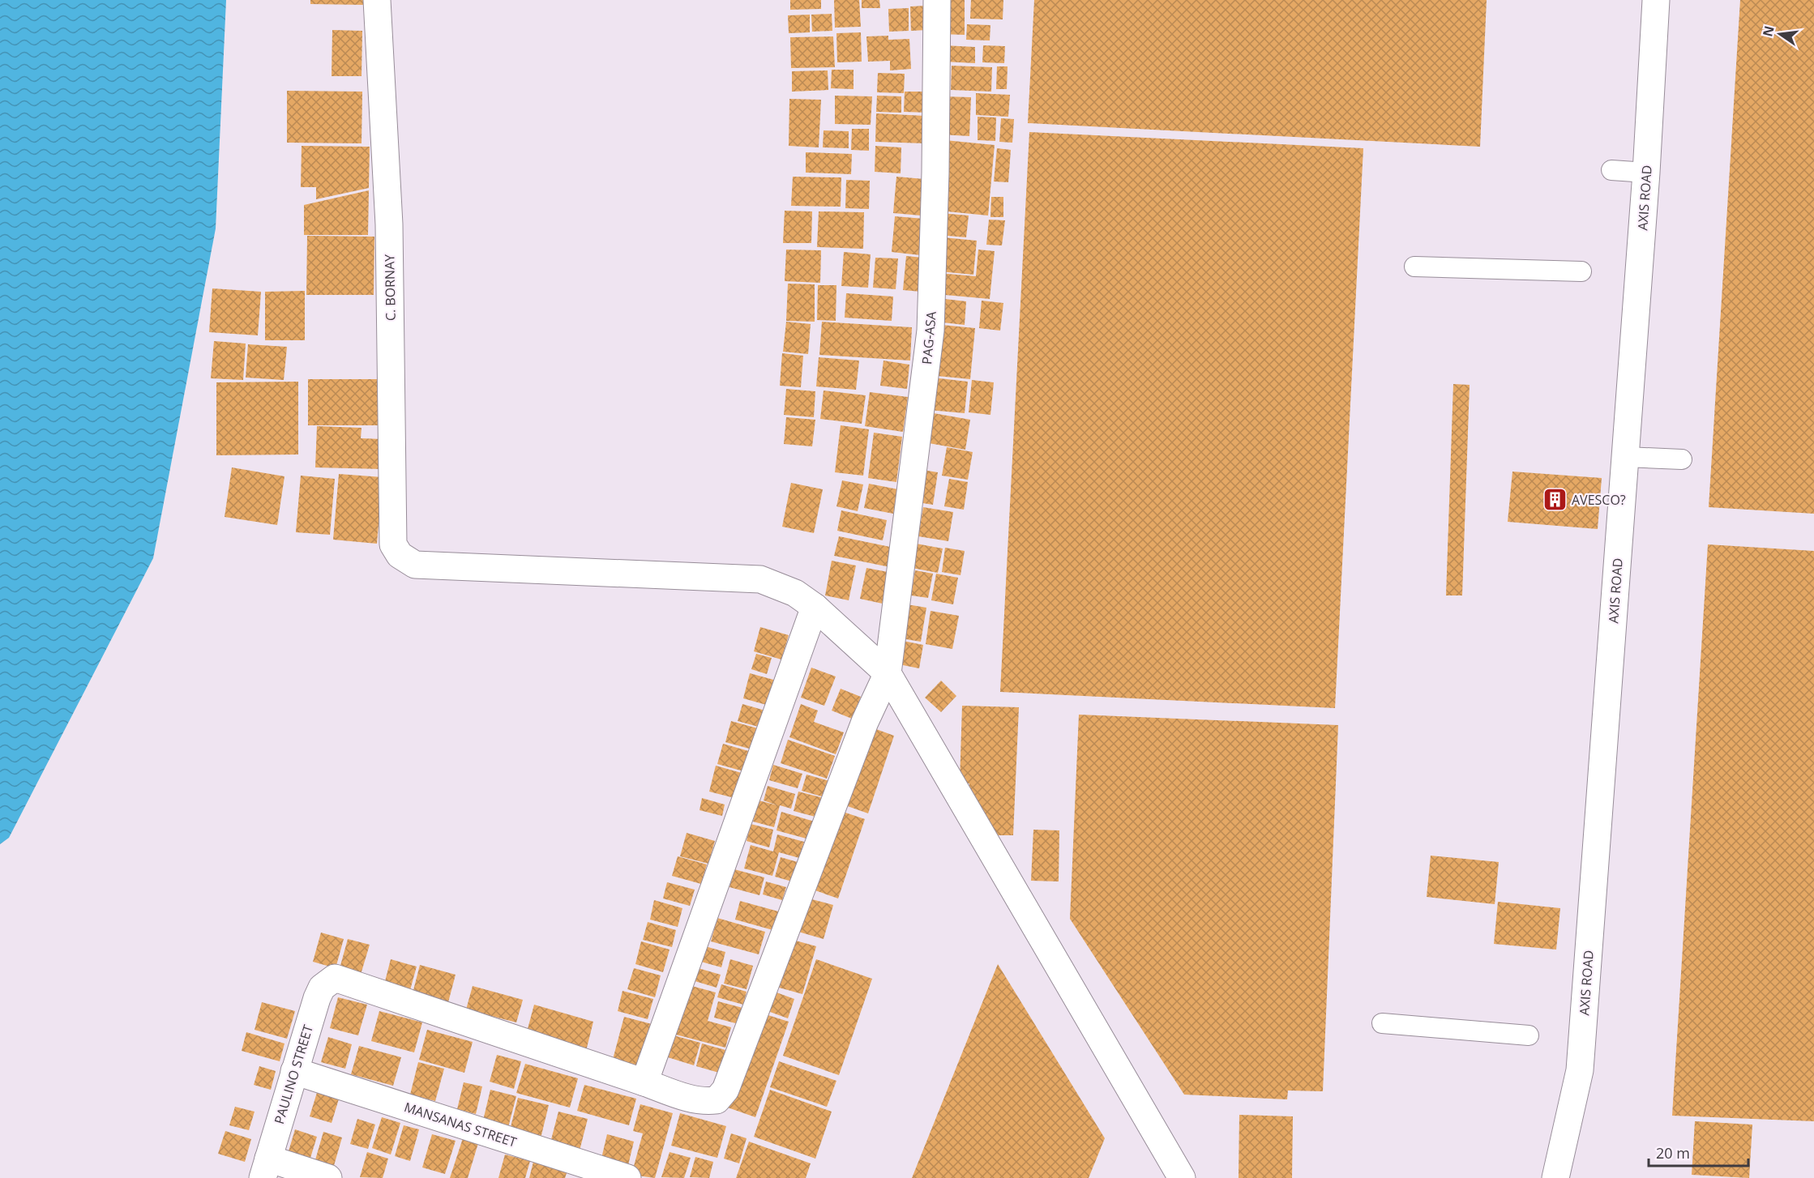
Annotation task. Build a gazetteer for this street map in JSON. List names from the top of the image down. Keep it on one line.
{"streets":{"street":["AXIS ROAD","C. BORNAY","PAG-ASA","PAULINO STREET","MANSANAS STREET"]},"crossings":[["PAG-ASA","PAULINO STREET"],["PAULINO STREET","MANSANAS STREET"]],"places":{"building":["AVESCO?"]},"scale_bar":"20 m","north":"left"}
